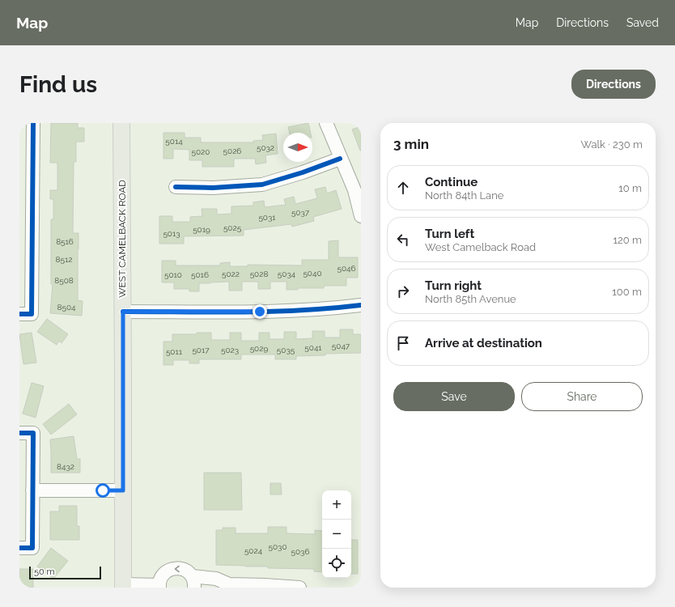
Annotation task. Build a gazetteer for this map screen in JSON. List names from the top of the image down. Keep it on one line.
{"streets":{"main road":["WEST CAMELBACK ROAD"]},"house_numbers":["5014","5032","5026","5020","5037","5031","5025","5019","5013","8516","8512","5046","5040","5022","5028","5034","5010","5016","8508","8504","5047","5041","5029","5017","5023","5035","5011","8432","5030","5024","5036"],"scale_bar":"50 m","north":"right","page":{"header":"Map","nav":["Map","Directions","Saved"],"buttons":["Directions",["Save","Share"]],"title":"Find us","heading":["3 min","Walk · 230 m"],"list":[["Continue","North 84th Lane","10 m"],["Turn left","West Camelback Road","120 m"],["Turn right","North 85th Avenue","100 m"],"Arrive at destination"],"map_buttons":["+","−"],"scale":"50 m"}}
